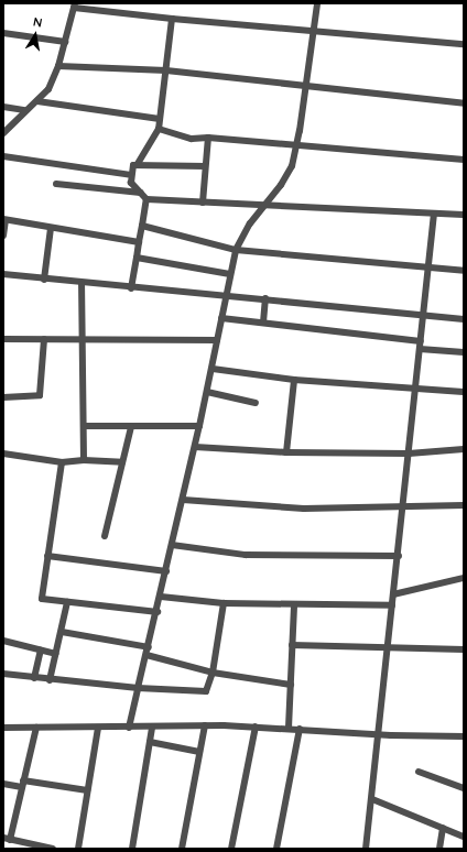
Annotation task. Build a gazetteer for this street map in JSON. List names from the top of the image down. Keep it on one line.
{"north":"top"}
